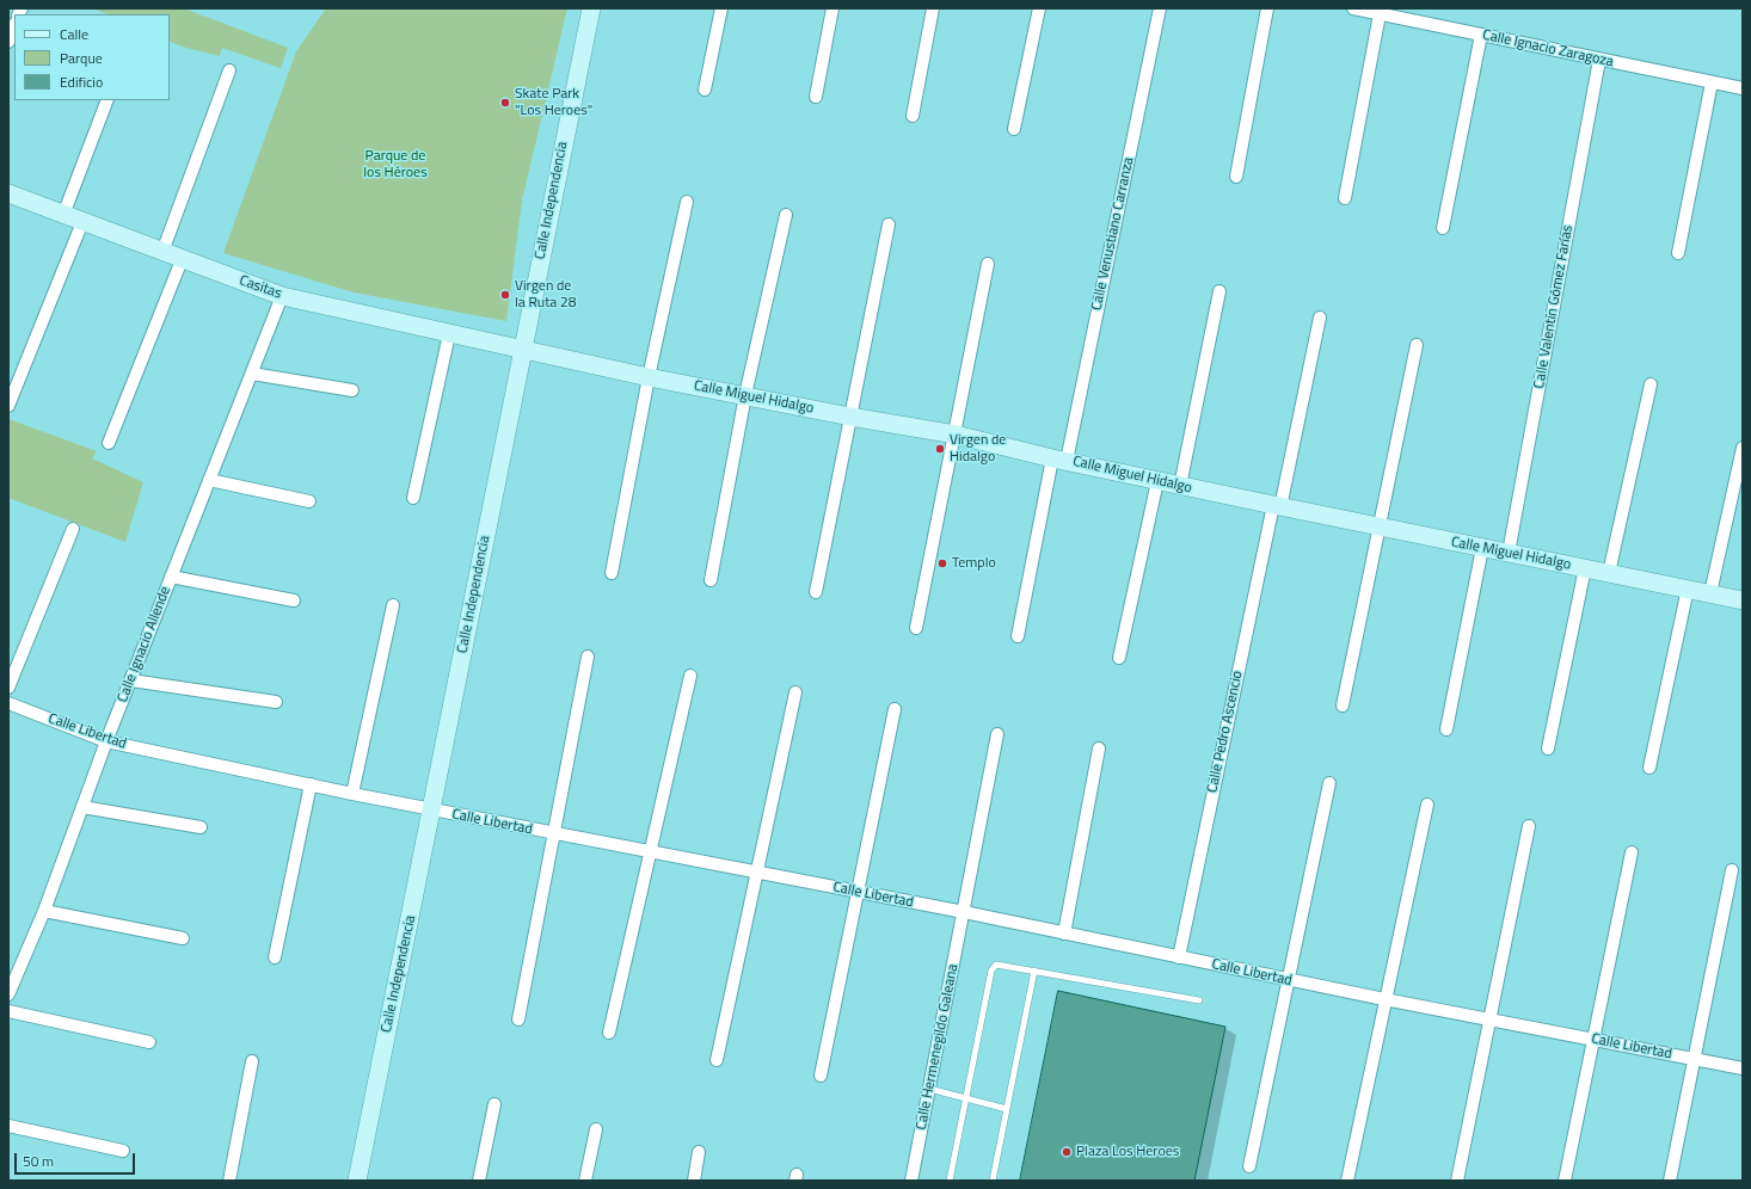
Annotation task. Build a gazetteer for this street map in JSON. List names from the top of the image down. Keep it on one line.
{"streets":{"street":["Calle Ignacio Zaragoza","Calle Independencia","Calle Venustiano Carranza","Casitas","Calle Valentín Gómez Farías","Calle Miguel Hidalgo","Calle Ignacio Allende","Calle Libertad","Calle Pedro Ascencio","Calle Hermenegildo Galeana"]},"crossings":[["Calle Ignacio Zaragoza","Calle Valentín Gómez Farías"],["Calle Independencia","Casitas"],["Calle Independencia","Calle Miguel Hidalgo"],["Calle Independencia","Calle Libertad"],["Calle Venustiano Carranza","Calle Miguel Hidalgo"],["Casitas","Calle Miguel Hidalgo"],["Casitas","Calle Ignacio Allende"],["Calle Valentín Gómez Farías","Calle Miguel Hidalgo"],["Calle Miguel Hidalgo","Calle Pedro Ascencio"],["Calle Ignacio Allende","Calle Libertad"],["Calle Libertad","Calle Pedro Ascencio"],["Calle Libertad","Calle Hermenegildo Galeana"]],"parks":["Parque de los Héroes"],"places":["Skate Park \"Los Heroes\"","Virgen de la Ruta 28","Virgen de Hidalgo","Templo","Plaza Los Heroes"],"legend":["Calle","Parque","Edificio"],"scale_bar":"50 m"}
